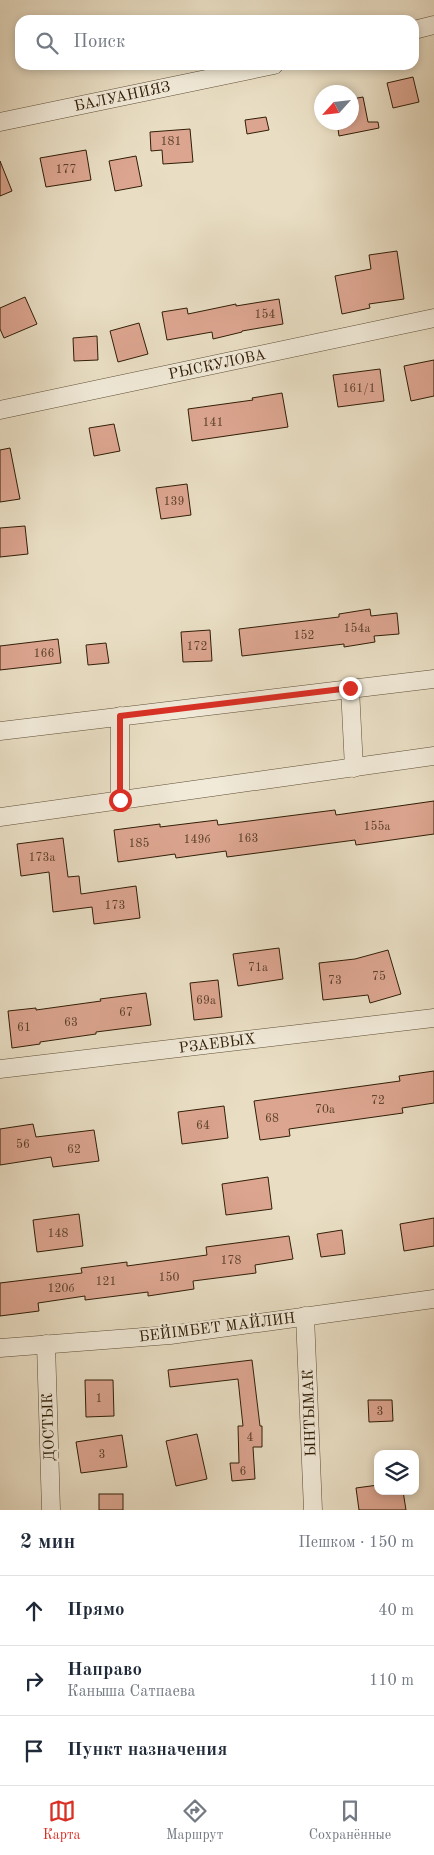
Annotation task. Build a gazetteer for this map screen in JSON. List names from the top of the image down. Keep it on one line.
{"streets":{"street":["БАЛУАНИЯЗ","РЫСКУЛОВА","РЗАЕВЫХ","БЕЙІМБЕТ МАЙЛИН","ЫНТЫМАК","ДОСТЫК"]},"crossings":[["БЕЙІМБЕТ МАЙЛИН","ЫНТЫМАК"],["БЕЙІМБЕТ МАЙЛИН","ДОСТЫК"]],"house_numbers":["181","177","154","161/1","141","139","154а","152","172","166","155а","163","149б","185","173а","173","71а","75","73","69а","67","63","61","72","70а","68","64","56","62","148","178","150","121","120б","1","3","4","3","6"],"north":"bottom left","page":{"search":"Поиск","heading":["2 мин","Пешком · 150 m"],"list":[["Прямо","40 m"],["Направо","Каныша Сатпаева","110 m"],"Пункт назначения"],"nav":["Карта","Маршрут","Сохранённые"]}}
